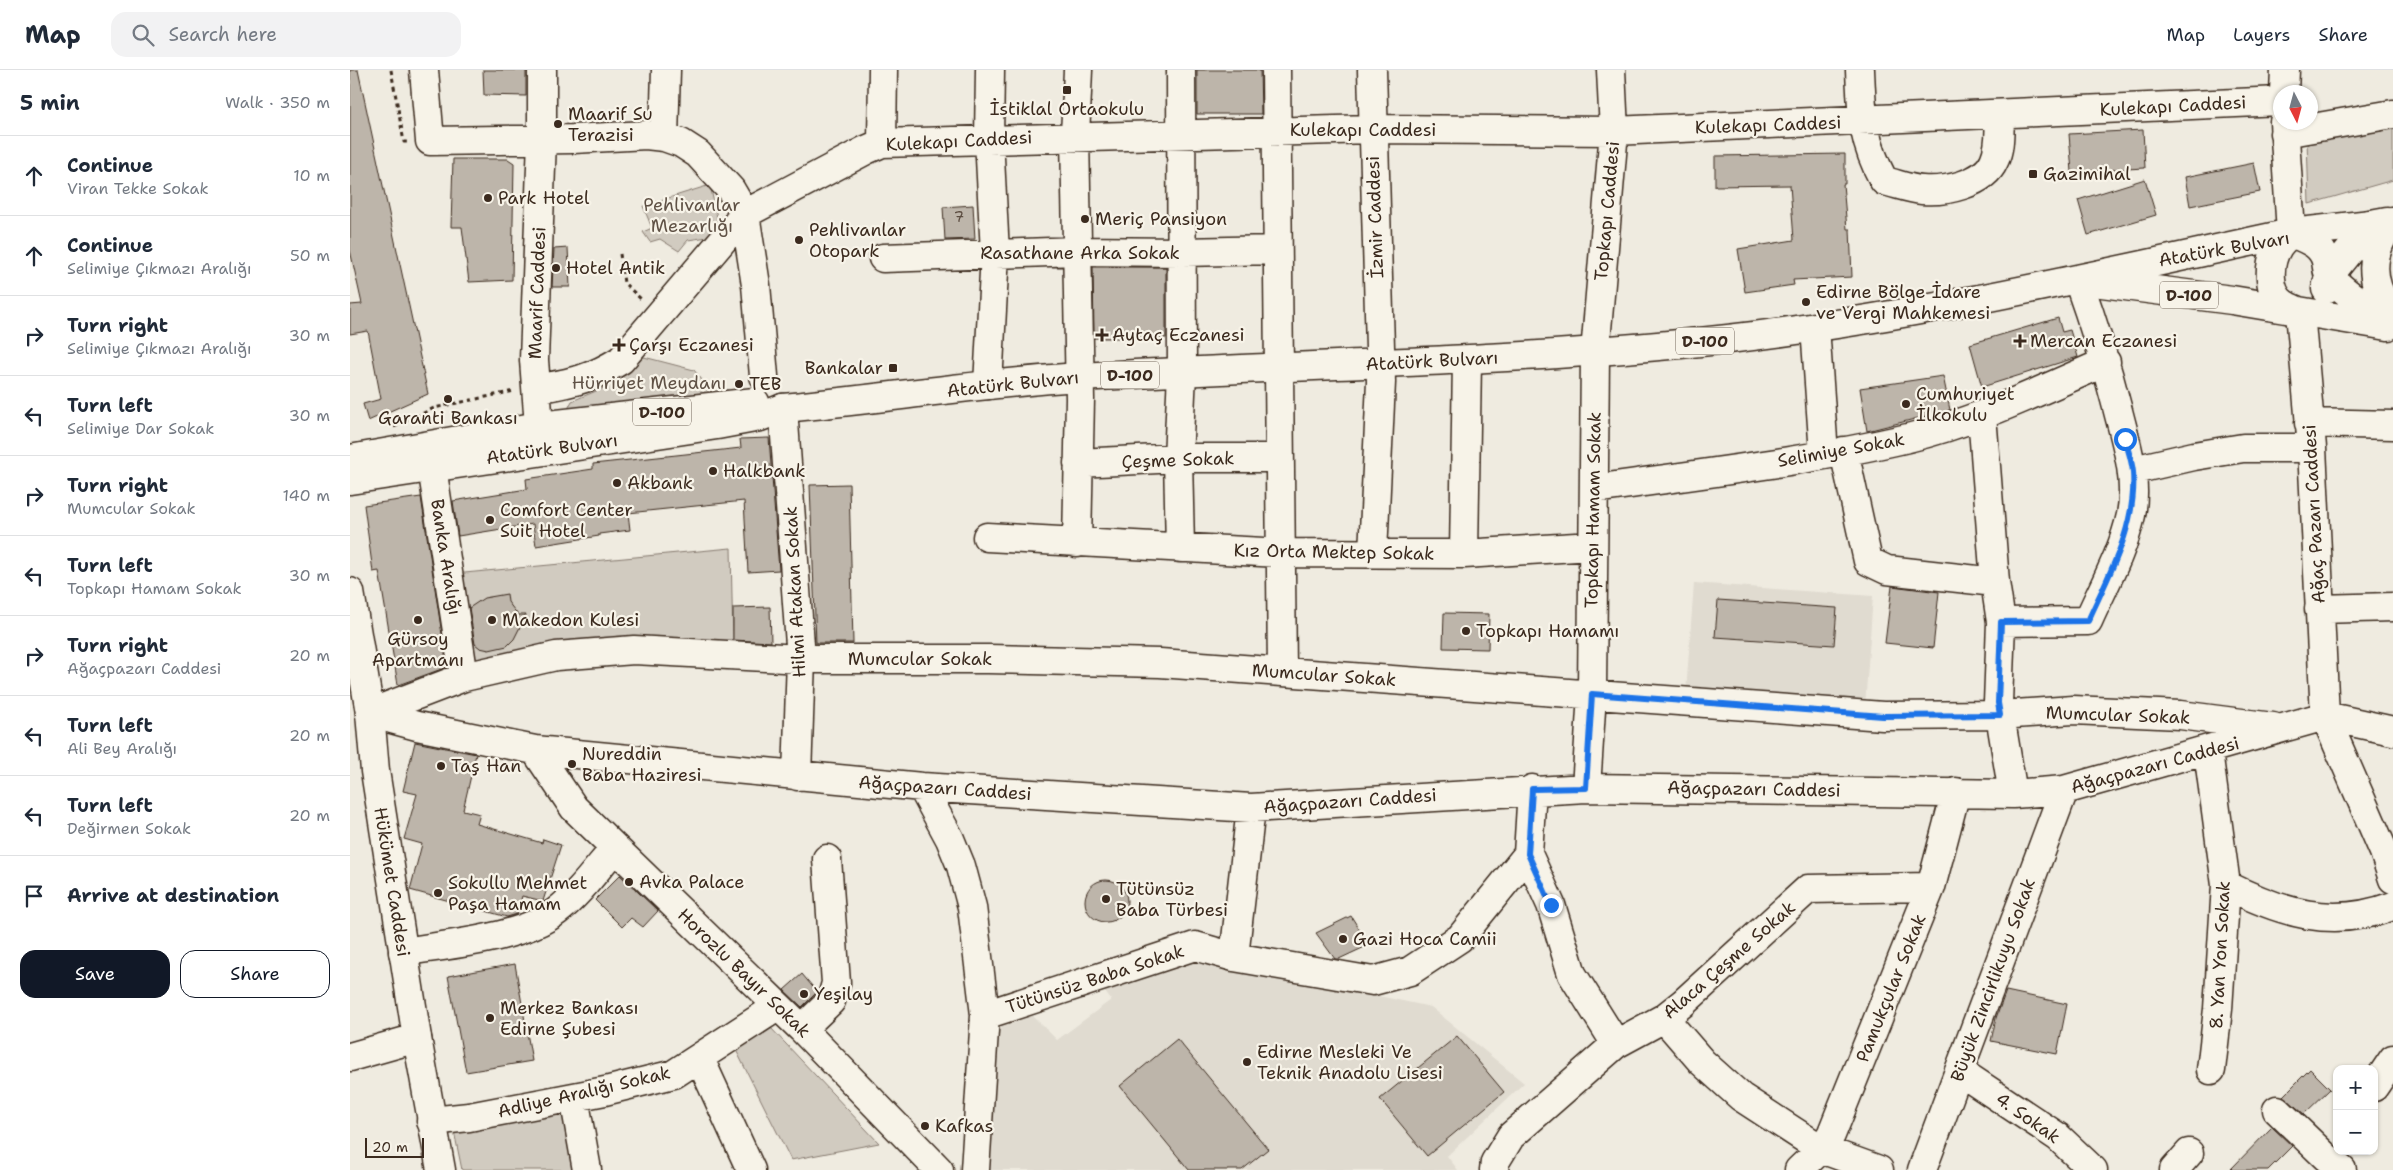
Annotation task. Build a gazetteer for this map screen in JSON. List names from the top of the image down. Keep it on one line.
{"streets":{"street":["Kulekapı Caddesi","Topkapı Caddesi","İzmir Caddesi","Atatürk Bulvarı","Rasathane Arka Sokak","Maarif Caddesi","D-100","Selimiye Sokak","Çeşme Sokak","Topkapı Hamam Sokak","Ağaç Pazarı Caddesi","Kız Orta Mektep Sokak","Banka Aralığı","Hilmi Atakan Sokak","Mumcular Sokak","Ağaçpazarı Caddesi","Hükümet Caddesi","8. Yan Yon Sokak","Alaca Çeşme Sokak","Horozlu Bayır Sokak","Tütünsüz Baba Sokak","Büyük Zincirlikuyu Sokak","Pamukçular Sokak","Adliye Aralığı Sokak","4. Sokak"]},"crossings":[["Kulekapı Caddesi","Topkapı Caddesi"],["Kulekapı Caddesi","İzmir Caddesi"],["Kulekapı Caddesi","Maarif Caddesi"],["Topkapı Caddesi","Atatürk Bulvarı"],["Topkapı Caddesi","Topkapı Hamam Sokak"],["İzmir Caddesi","Atatürk Bulvarı"],["İzmir Caddesi","Kız Orta Mektep Sokak"],["Atatürk Bulvarı","Maarif Caddesi"],["Atatürk Bulvarı","Topkapı Hamam Sokak"],["Atatürk Bulvarı","Ağaç Pazarı Caddesi"],["Atatürk Bulvarı","Banka Aralığı"],["Atatürk Bulvarı","Hilmi Atakan Sokak"],["Selimiye Sokak","Topkapı Hamam Sokak"],["Topkapı Hamam Sokak","Kız Orta Mektep Sokak"],["Topkapı Hamam Sokak","Mumcular Sokak"],["Topkapı Hamam Sokak","Ağaçpazarı Caddesi"],["Ağaç Pazarı Caddesi","Ağaçpazarı Caddesi"],["Banka Aralığı","Mumcular Sokak"],["Hilmi Atakan Sokak","Mumcular Sokak"],["Hilmi Atakan Sokak","Ağaçpazarı Caddesi"],["Mumcular Sokak","Ağaçpazarı Caddesi"],["Mumcular Sokak","Hükümet Caddesi"],["Ağaçpazarı Caddesi","Hükümet Caddesi"],["Ağaçpazarı Caddesi","8. Yan Yon Sokak"],["Ağaçpazarı Caddesi","Horozlu Bayır Sokak"],["Ağaçpazarı Caddesi","Büyük Zincirlikuyu Sokak"],["Ağaçpazarı Caddesi","Pamukçular Sokak"],["Hükümet Caddesi","Adliye Aralığı Sokak"],["Alaca Çeşme Sokak","Pamukçular Sokak"],["Horozlu Bayır Sokak","Adliye Aralığı Sokak"],["Büyük Zincirlikuyu Sokak","4. Sokak"]],"parks":["Pehlivanlar Mezarlığı","Hürriyet Meydanı"],"places":{"transit":["İstiklal Ortaokulu","Gazimihal","Bankalar"],"other":["Maarif Su Terazisi","Park Hotel","Meriç Pansiyon","Pehlivanlar Otopark","Hotel Antik","Edirne Bölge İdare ve Vergi Mahkemesi","TEB","Garanti Bankası","Cumhuriyet İlkokulu","Halkbank","Akbank","Comfort Center Suit Hotel","Gürsoy Apartmanı","Makedon Kulesi","Topkapı Hamamı","Nureddin Baba Haziresi","Taş Han","Avka Palace","Sokullu Mehmet Paşa Hamam","Tütünsüz Baba Türbesi","Gazi Hoca Camii","Yeşilay","Merkez Bankası Edirne Şubesi","Edirne Mesleki Ve Teknik Anadolu Lisesi","Kafkas"],"health":["Aytaç Eczanesi","Mercan Eczanesi","Çarşı Eczanesi"]},"house_numbers":["7"],"scale_bar":"20 m","north":"bottom","page":{"header":"Map","search":"Search here","nav":["Map","Layers","Share"],"heading":["5 min","Walk · 350 m"],"list":[["Continue","Viran Tekke Sokak","10 m"],["Continue","Selimiye Çıkmazı Aralığı","50 m"],["Turn right","Selimiye Çıkmazı Aralığı","30 m"],["Turn left","Selimiye Dar Sokak","30 m"],["Turn right","Mumcular Sokak","140 m"],["Turn left","Topkapı Hamam Sokak","30 m"],["Turn right","Ağaçpazarı Caddesi","20 m"],["Turn left","Ali Bey Aralığı","20 m"],["Turn left","Değirmen Sokak","20 m"],"Arrive at destination"],"buttons":["Save","Share"],"map_buttons":["+","−"],"scale":"20 m"}}
